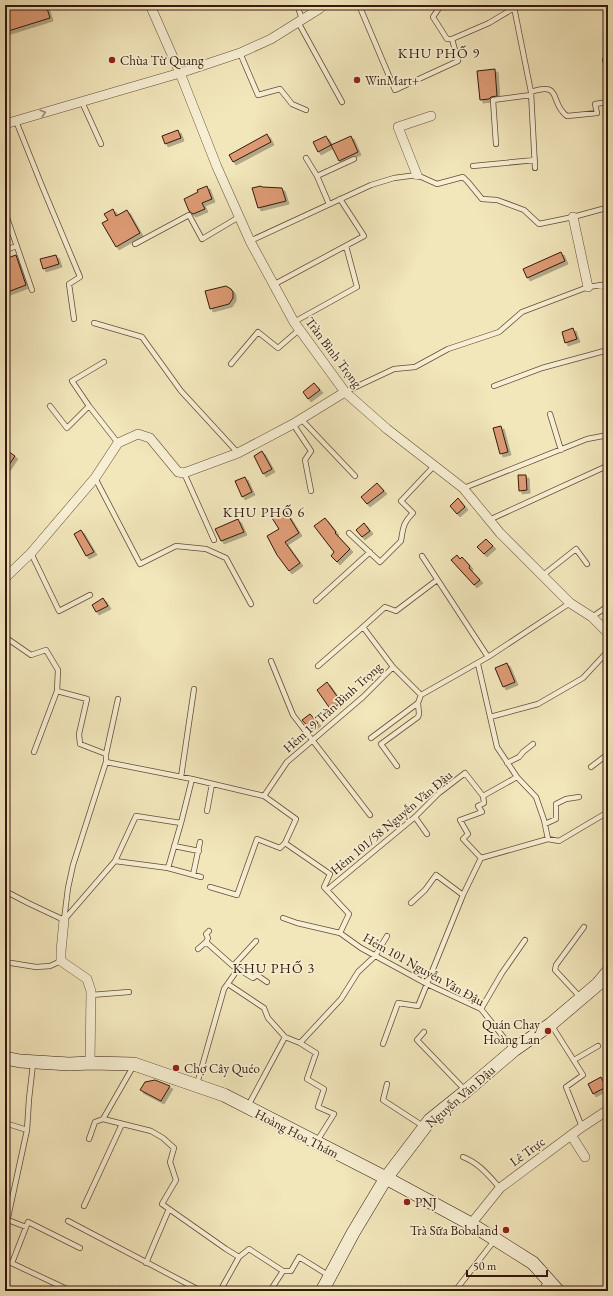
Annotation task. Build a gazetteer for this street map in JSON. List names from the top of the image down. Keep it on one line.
{"streets":{"street":["Trần Bình Trọng","Nguyễn Văn Đậu","Hoàng Hoa Thám","Lê Trực"],"lane":["Hẻm 19 Trần Bình Trọng","Hẻm 101/58 Nguyễn Văn Đậu","Hẻm 101 Nguyễn Văn Đậu"]},"crossings":[["Hẻm 101 Nguyễn Văn Đậu","Nguyễn Văn Đậu"],["Nguyễn Văn Đậu","Hoàng Hoa Thám"],["Hoàng Hoa Thám","Lê Trực"]],"districts":["KHU PHỐ 9","KHU PHỐ 6","KHU PHỐ 3"],"places":["Chùa Từ Quang","WinMart+","Quán Chay Hoàng Lan","Chợ Cây Quéo","PNJ","Trà Sữa Bobaland"],"scale_bar":"50 m"}
